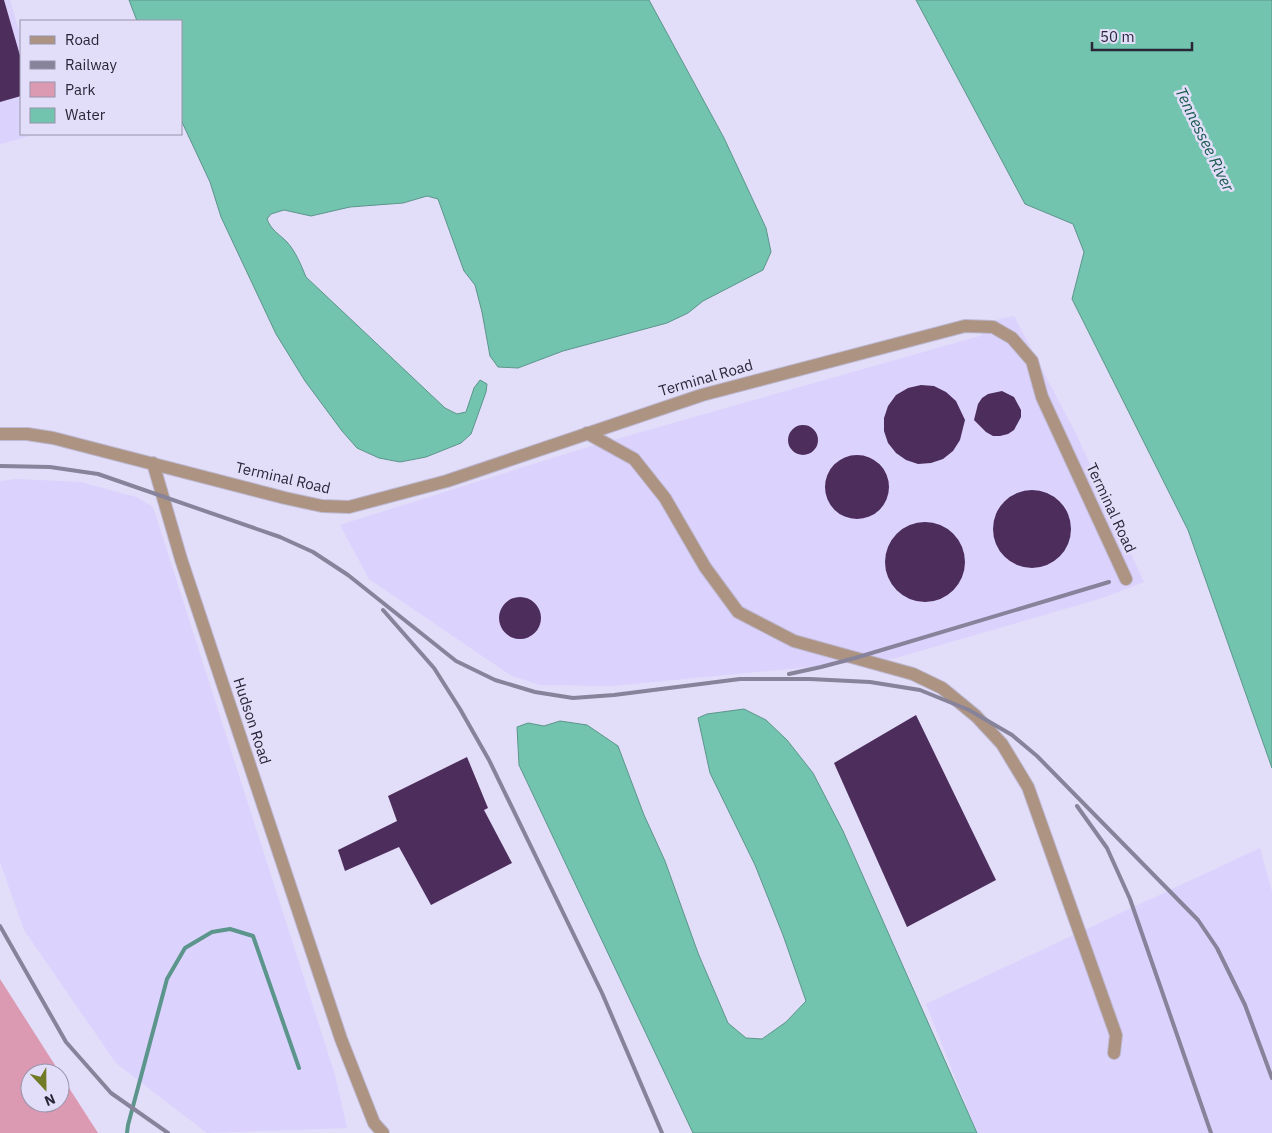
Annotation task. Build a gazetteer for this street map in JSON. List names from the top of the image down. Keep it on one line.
{"streets":{"street":["Terminal Road","Hudson Road"]},"crossings":[["Terminal Road","Hudson Road"]],"water":["Tennessee River"],"legend":["Road","Railway","Park","Water"],"scale_bar":"50 m","north":"bottom"}
